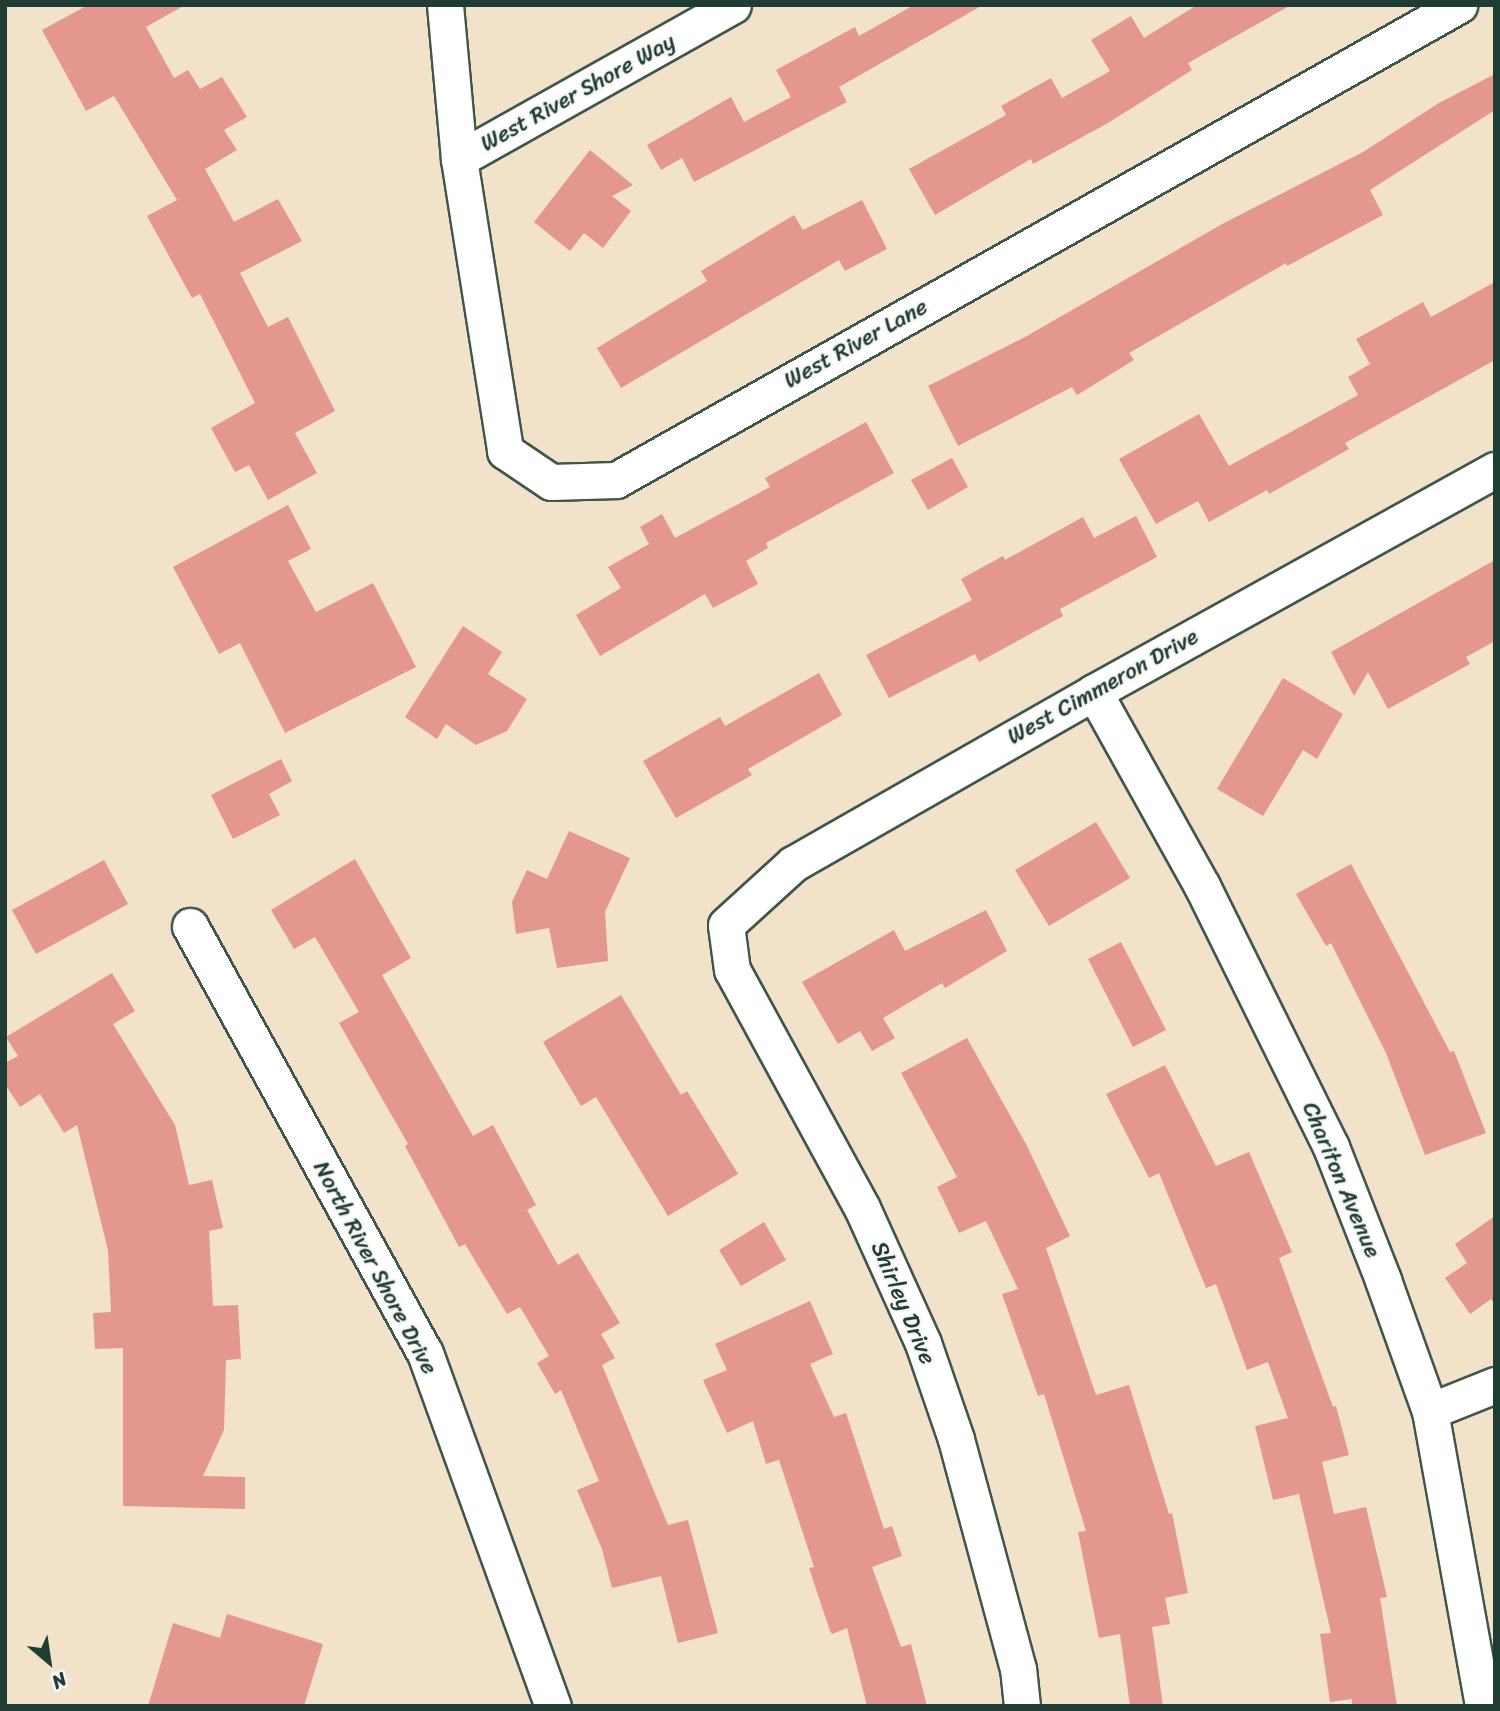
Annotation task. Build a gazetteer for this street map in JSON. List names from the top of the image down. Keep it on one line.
{"streets":{"street":["West River Shore Way","West River Lane","West Cimmeron Drive","Chariton Avenue","North River Shore Drive","Shirley Drive"]},"crossings":[["West River Shore Way","West River Lane"],["West Cimmeron Drive","Chariton Avenue"],["West Cimmeron Drive","Shirley Drive"]],"north":"bottom right"}
